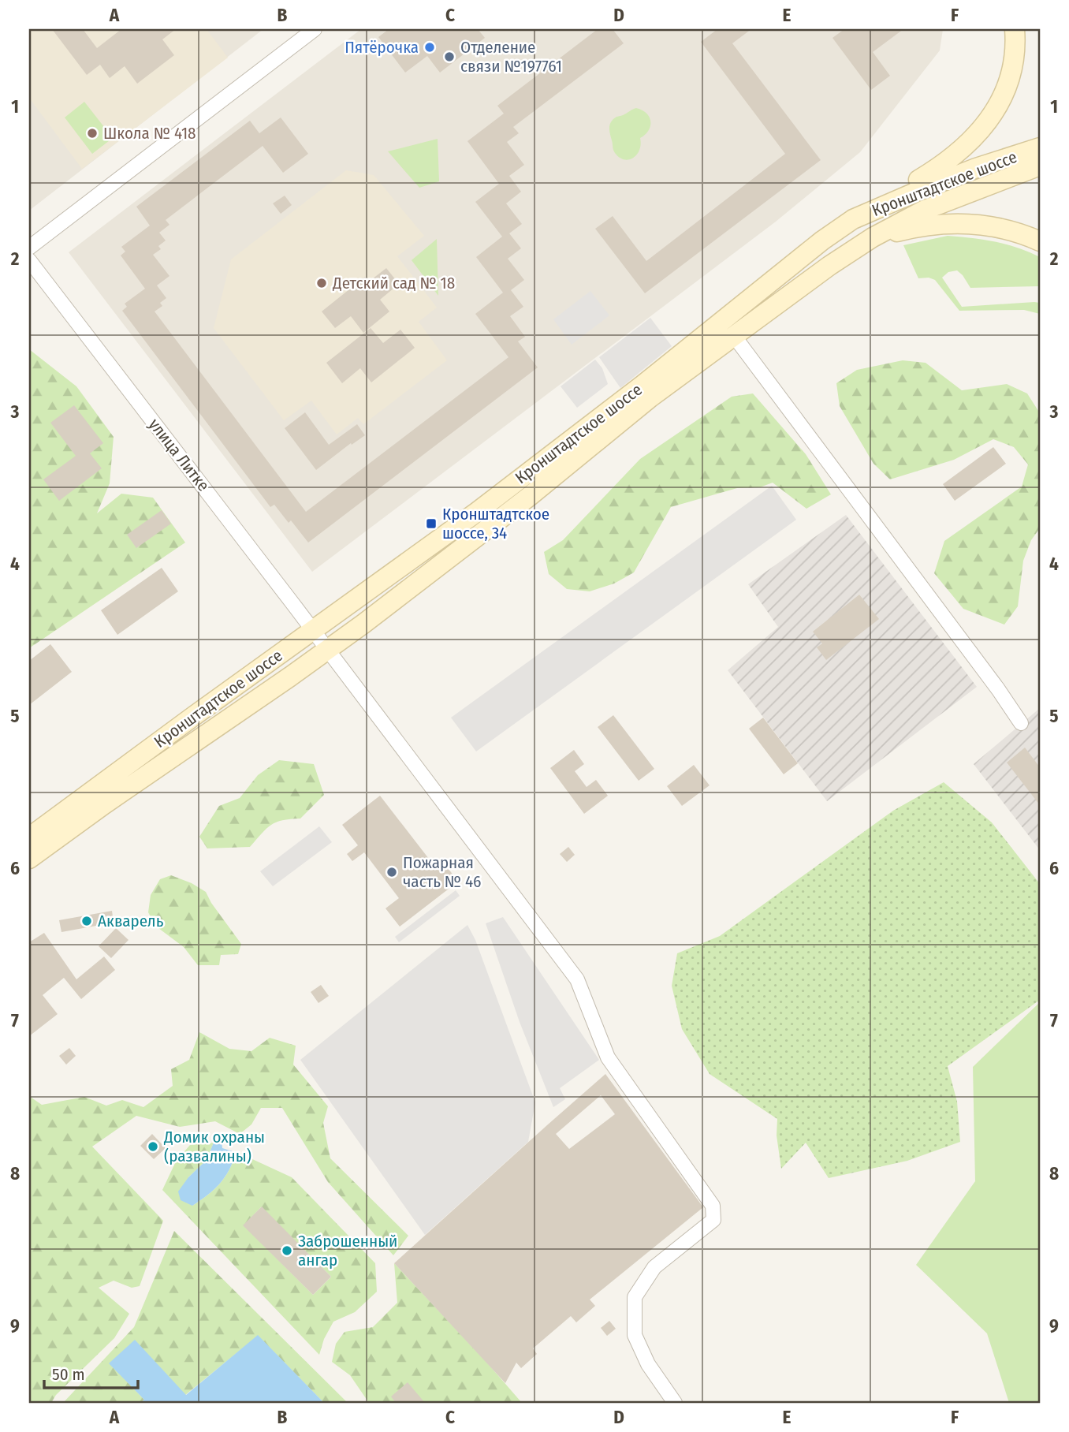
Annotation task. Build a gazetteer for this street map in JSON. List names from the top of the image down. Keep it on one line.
{"streets":{"main road":["Кронштадтское шоссе"],"street":["улица Литке"]},"crossings":[["Кронштадтское шоссе","улица Литке"]],"places":{"other":["Пятёрочка","Отделение связи №197761","Школа № 418","Детский сад № 18","Пожарная часть № 46","Акварель","Домик охраны (развалины)","Заброшенный ангар"],"transit":["Кронштадтское шоссе, 34"]},"scale_bar":"50 m","grid":{"columns":["A","B","C","D","E","F"],"rows":["1","2","3","4","5","6","7","8","9"]}}
